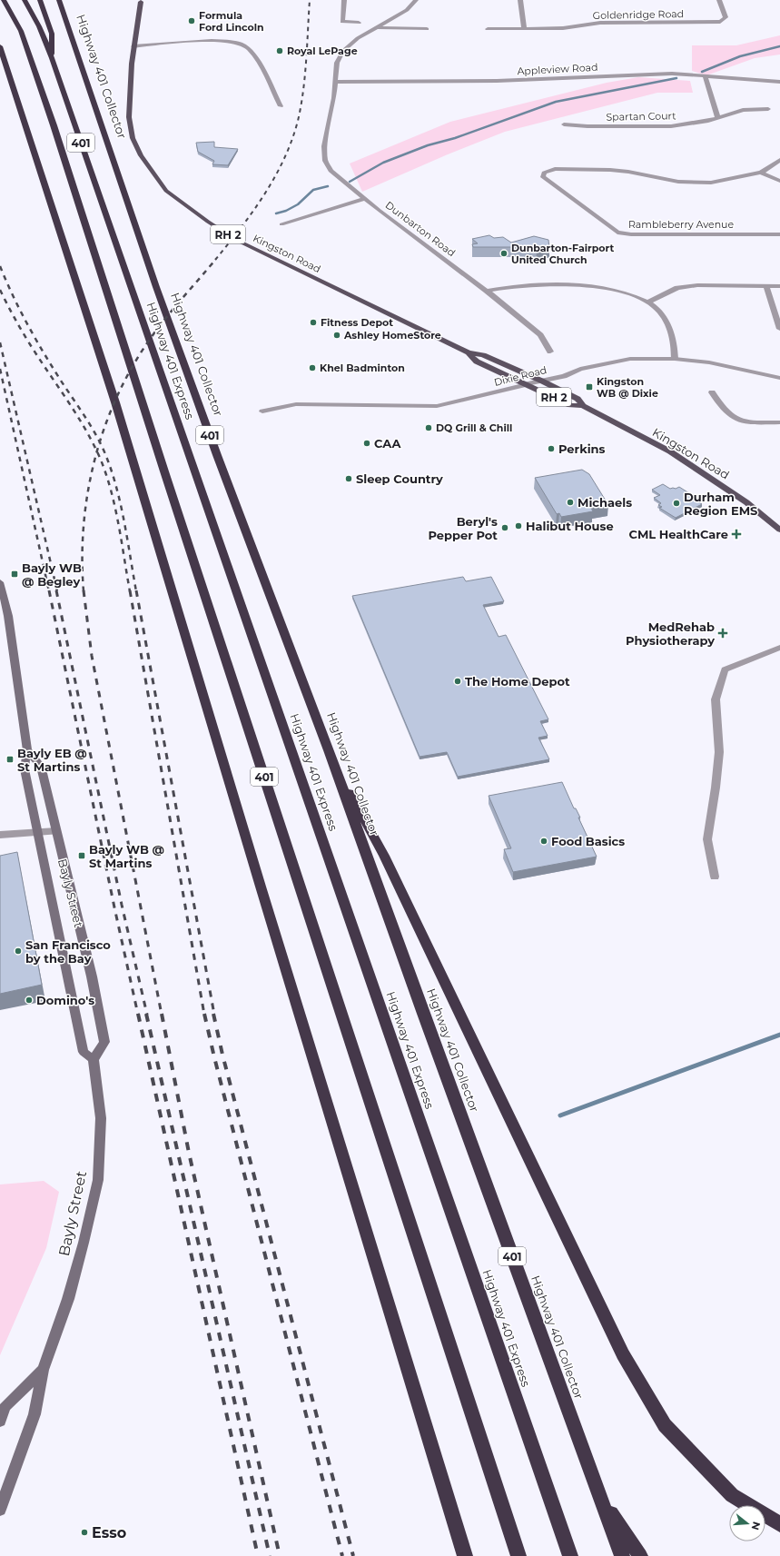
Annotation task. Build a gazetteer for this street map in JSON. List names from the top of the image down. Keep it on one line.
{"streets":{"highway":["Highway 401 Collector","401","Highway 401 Express"],"main road":["RH 2","Kingston Road","Bayly Street"],"street":["Goldenridge Road","Appleview Road","Spartan Court","Rambleberry Avenue","Dunbarton Road","Dixie Road"]},"crossings":[["Appleview Road","Dunbarton Road"],["Kingston Road","Dixie Road"]],"places":{"other":["Formula Ford Lincoln","Royal LePage","Dunbarton-Fairport United Church","Fitness Depot","Ashley HomeStore","Khel Badminton","DQ Grill & Chill","CAA","Perkins","Sleep Country","Michaels","Durham Region EMS","Halibut House","Beryl's Pepper Pot","The Home Depot","Food Basics","San Francisco by the Bay","Domino's","Esso"],"transit":["Kingston WB @ Dixie","Bayly WB @ Begley","Bayly EB @ St Martins","Bayly WB @ St Martins"],"health":["CML HealthCare","MedRehab Physiotherapy"]},"north":"right"}
